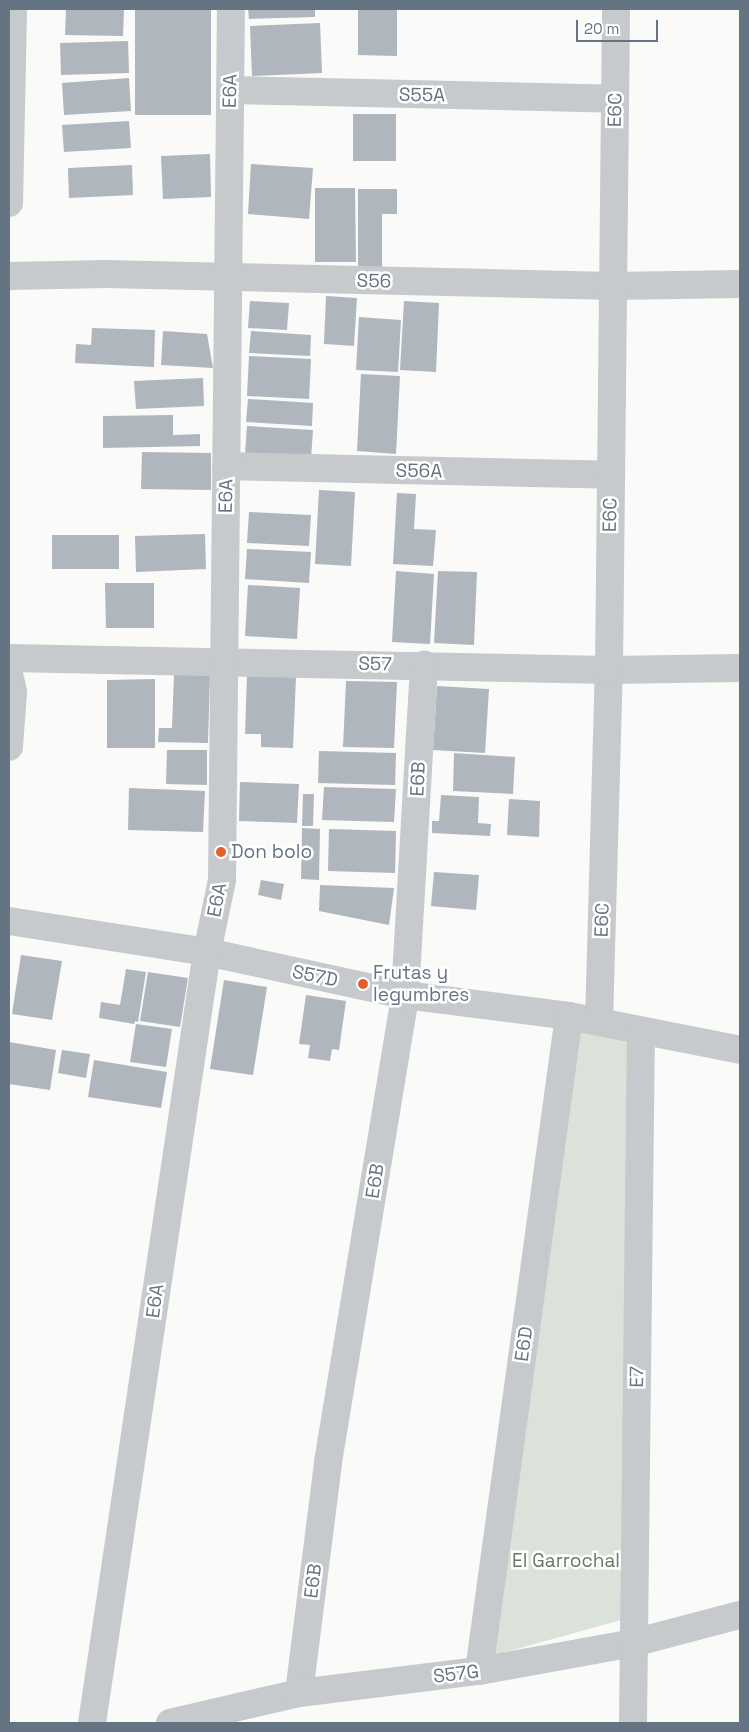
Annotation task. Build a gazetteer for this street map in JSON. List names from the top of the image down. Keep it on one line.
{"streets":{"street":["E6A","S55A","E6C","S56","S56A","S57","E6B","S57D","E6D","E7","S57G"]},"crossings":[["E6A","S55A"],["E6A","S56"],["E6A","S56A"],["E6A","S57"],["E6A","S57D"],["S55A","E6C"],["E6C","S56"],["E6C","S56A"],["E6C","S57"],["E6C","S57D"],["S57","E6B"],["E6B","S57D"],["E6B","S57G"],["S57D","E6D"],["S57D","E7"],["E6D","S57G"],["E7","S57G"]],"parks":["El Garrochal"],"places":["Don bolo","Frutas y legumbres"],"scale_bar":"20 m"}
